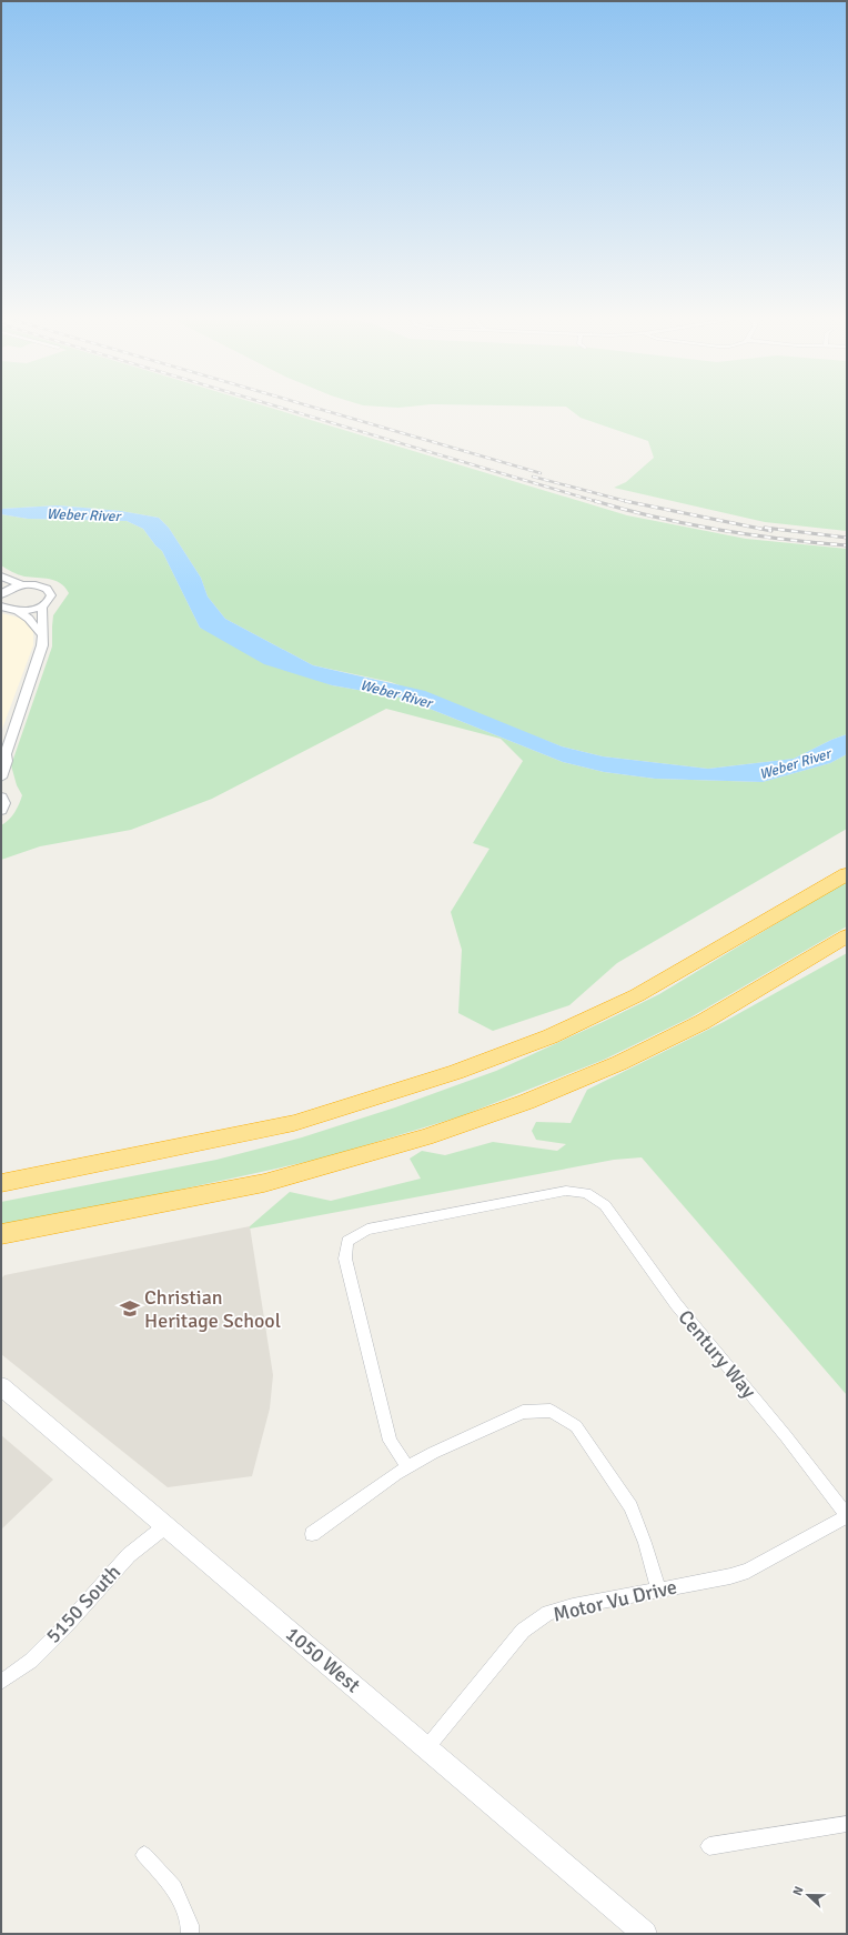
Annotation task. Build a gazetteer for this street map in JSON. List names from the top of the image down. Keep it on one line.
{"streets":{"main road":["1050 West"],"street":["Century Way","Motor Vu Drive","5150 South"]},"crossings":[["Century Way","Motor Vu Drive"],["Motor Vu Drive","1050 West"],["5150 South","1050 West"]],"water":["Weber River"],"places":{"school or university":["Christian Heritage School"]},"north":"left"}
